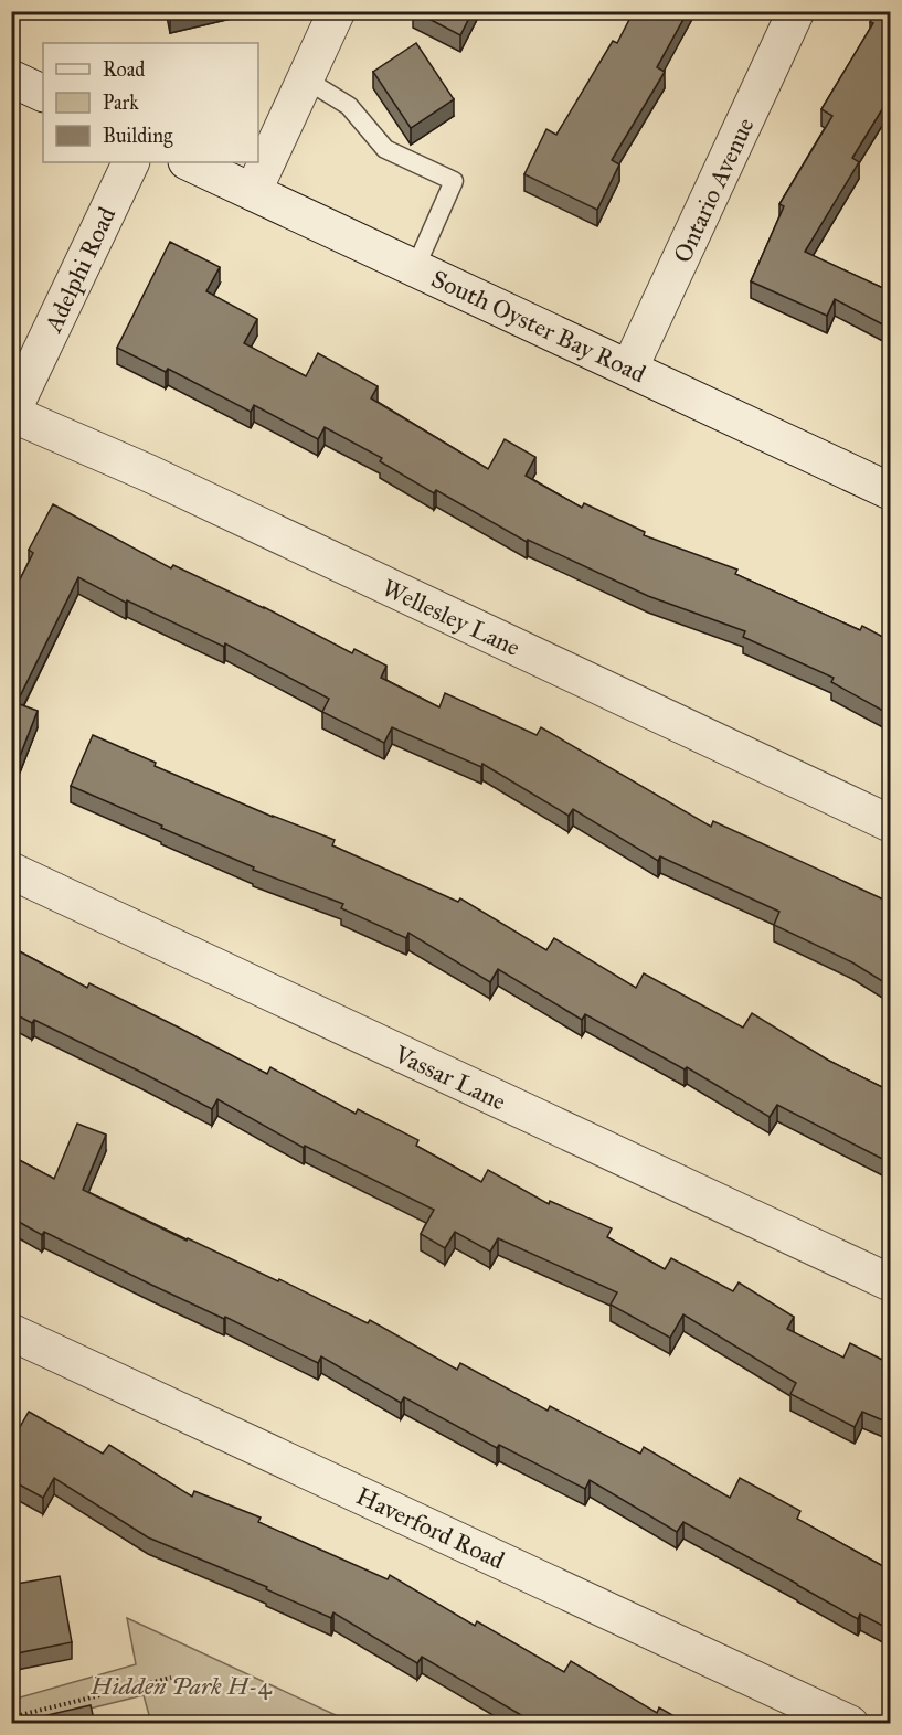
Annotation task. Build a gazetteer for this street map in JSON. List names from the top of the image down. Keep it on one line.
{"streets":{"street":["Ontario Avenue","Adelphi Road","South Oyster Bay Road","Wellesley Lane","Vassar Lane","Haverford Road"]},"crossings":[["Ontario Avenue","South Oyster Bay Road"],["Adelphi Road","Wellesley Lane"]],"parks":["Hidden Park H-4"],"legend":["Road","Park","Building"]}
